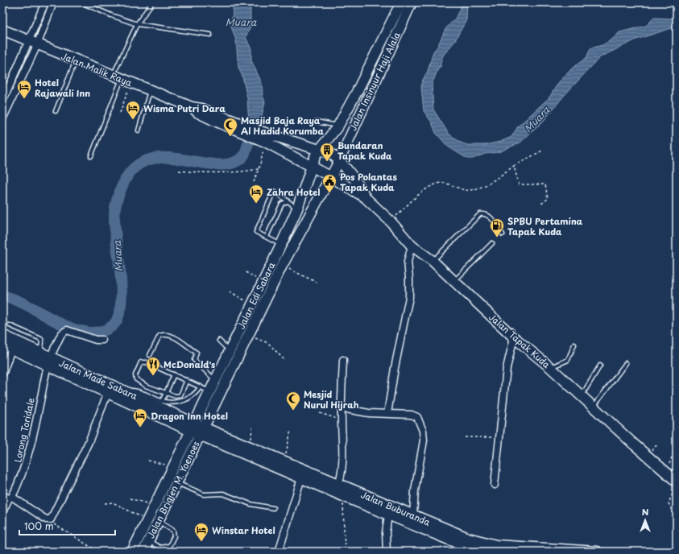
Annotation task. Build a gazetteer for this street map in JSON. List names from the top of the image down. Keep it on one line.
{"streets":{"street":["Jalan Malik Raya","Jalan Insinyur Haji Alala","Jalan Edi Sabara","Jalan Tapak Kuda","Jalan Made Sabara","Lorong Toridale","Jalan Brigjen M. Yoenoes","Jalan Buburanda"]},"crossings":[["Jalan Malik Raya","Jalan Tapak Kuda"],["Jalan Insinyur Haji Alala","Jalan Edi Sabara"],["Jalan Insinyur Haji Alala","Jalan Tapak Kuda"],["Jalan Edi Sabara","Jalan Tapak Kuda"],["Jalan Edi Sabara","Jalan Made Sabara"],["Jalan Edi Sabara","Jalan Brigjen M. Yoenoes"],["Jalan Edi Sabara","Jalan Buburanda"],["Jalan Made Sabara","Lorong Toridale"],["Jalan Made Sabara","Jalan Brigjen M. Yoenoes"],["Jalan Brigjen M. Yoenoes","Jalan Buburanda"]],"water":["Muara"],"places":{"hotel":["Hotel Rajawali Inn","Wisma Putri Dara","Zahra Hotel","Dragon Inn Hotel","Winstar Hotel"],"mosque":["Masjid Baja Raya Al Hadid Korumba","Mesjid Nurul Hijrah"],"building":["Bundaran Tapak Kuda"],"public building":["Pos Polantas Tapak Kuda"],"fuel station":["SPBU Pertamina Tapak Kuda"],"restaurant":["McDonald's"]},"scale_bar":"100 m","north":"top"}
